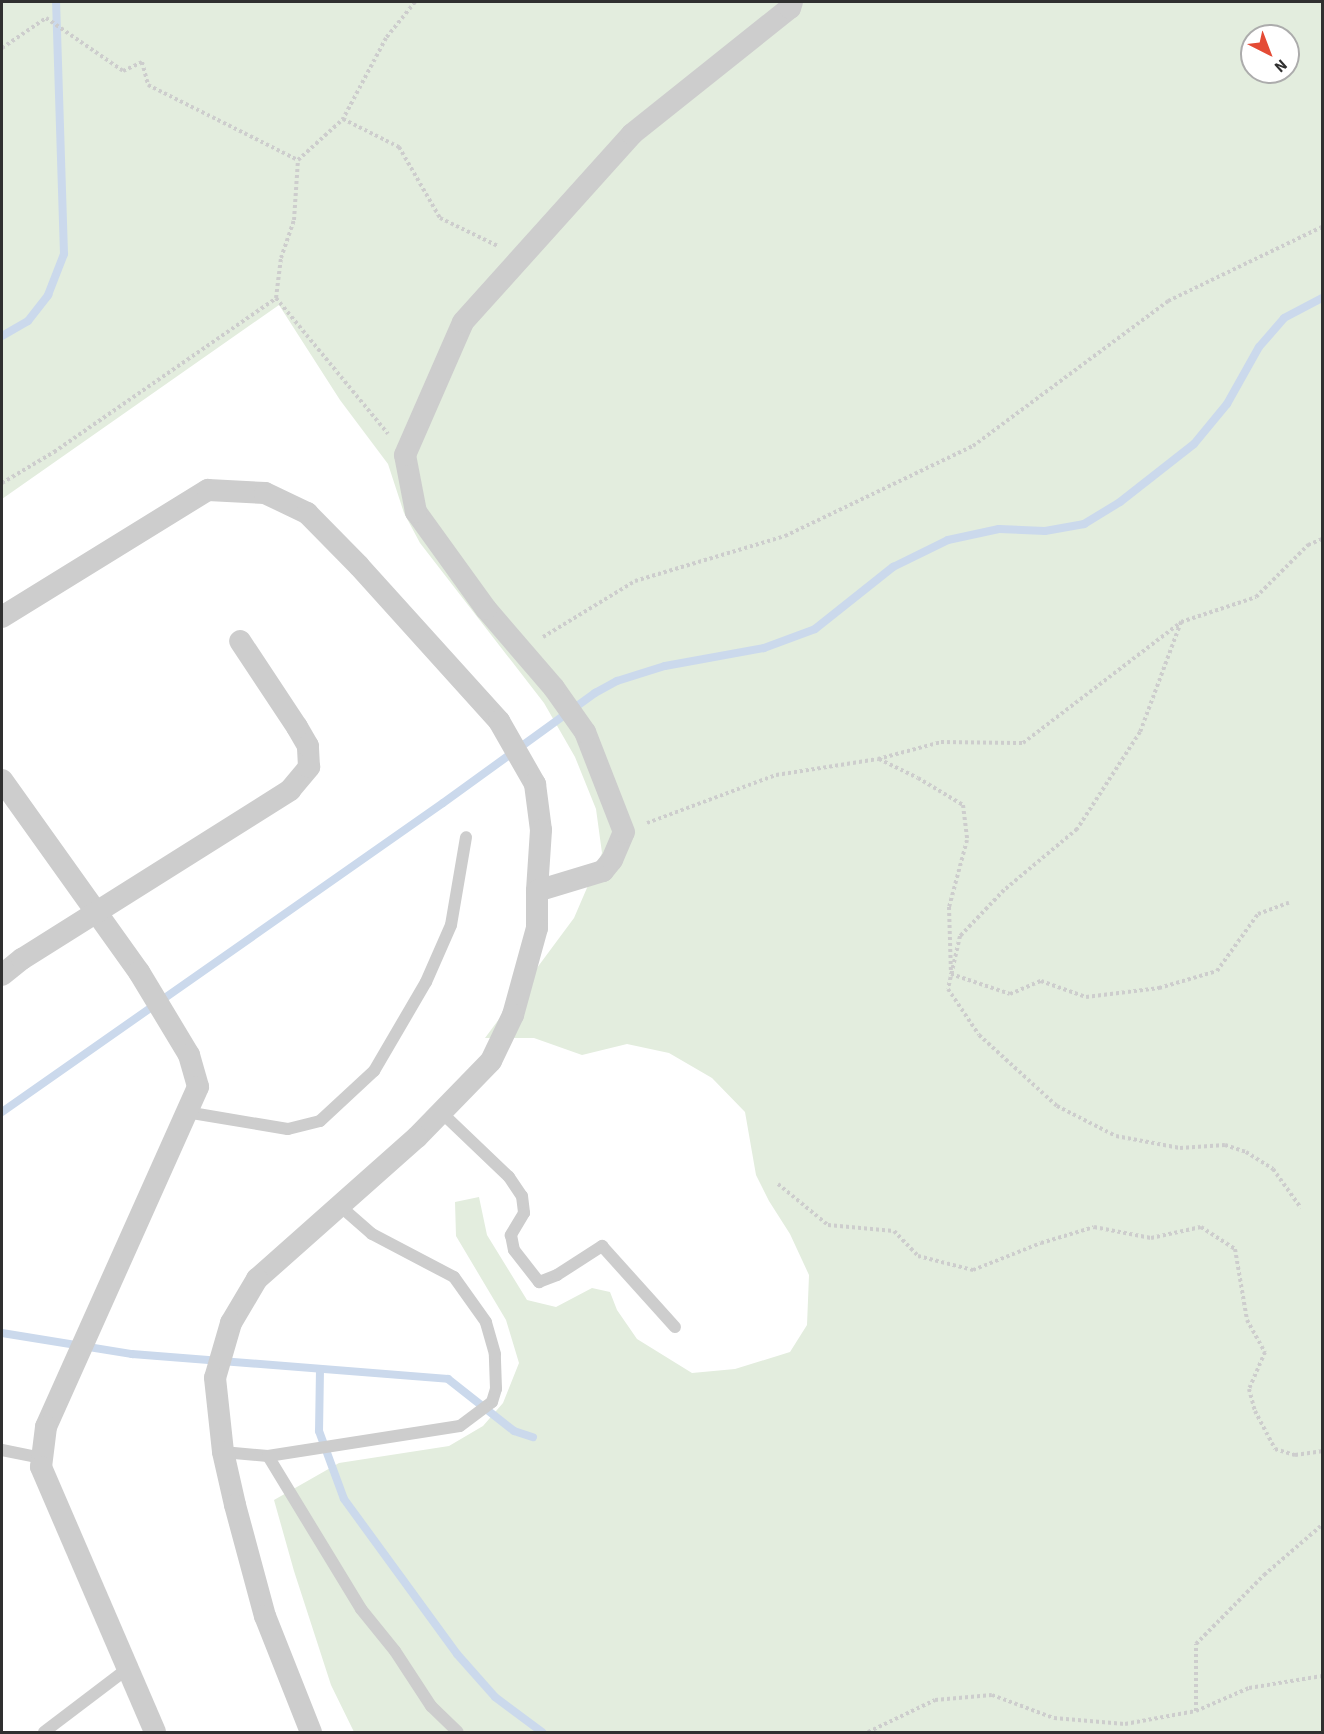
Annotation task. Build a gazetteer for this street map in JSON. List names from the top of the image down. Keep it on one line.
{"north":"bottom right"}
